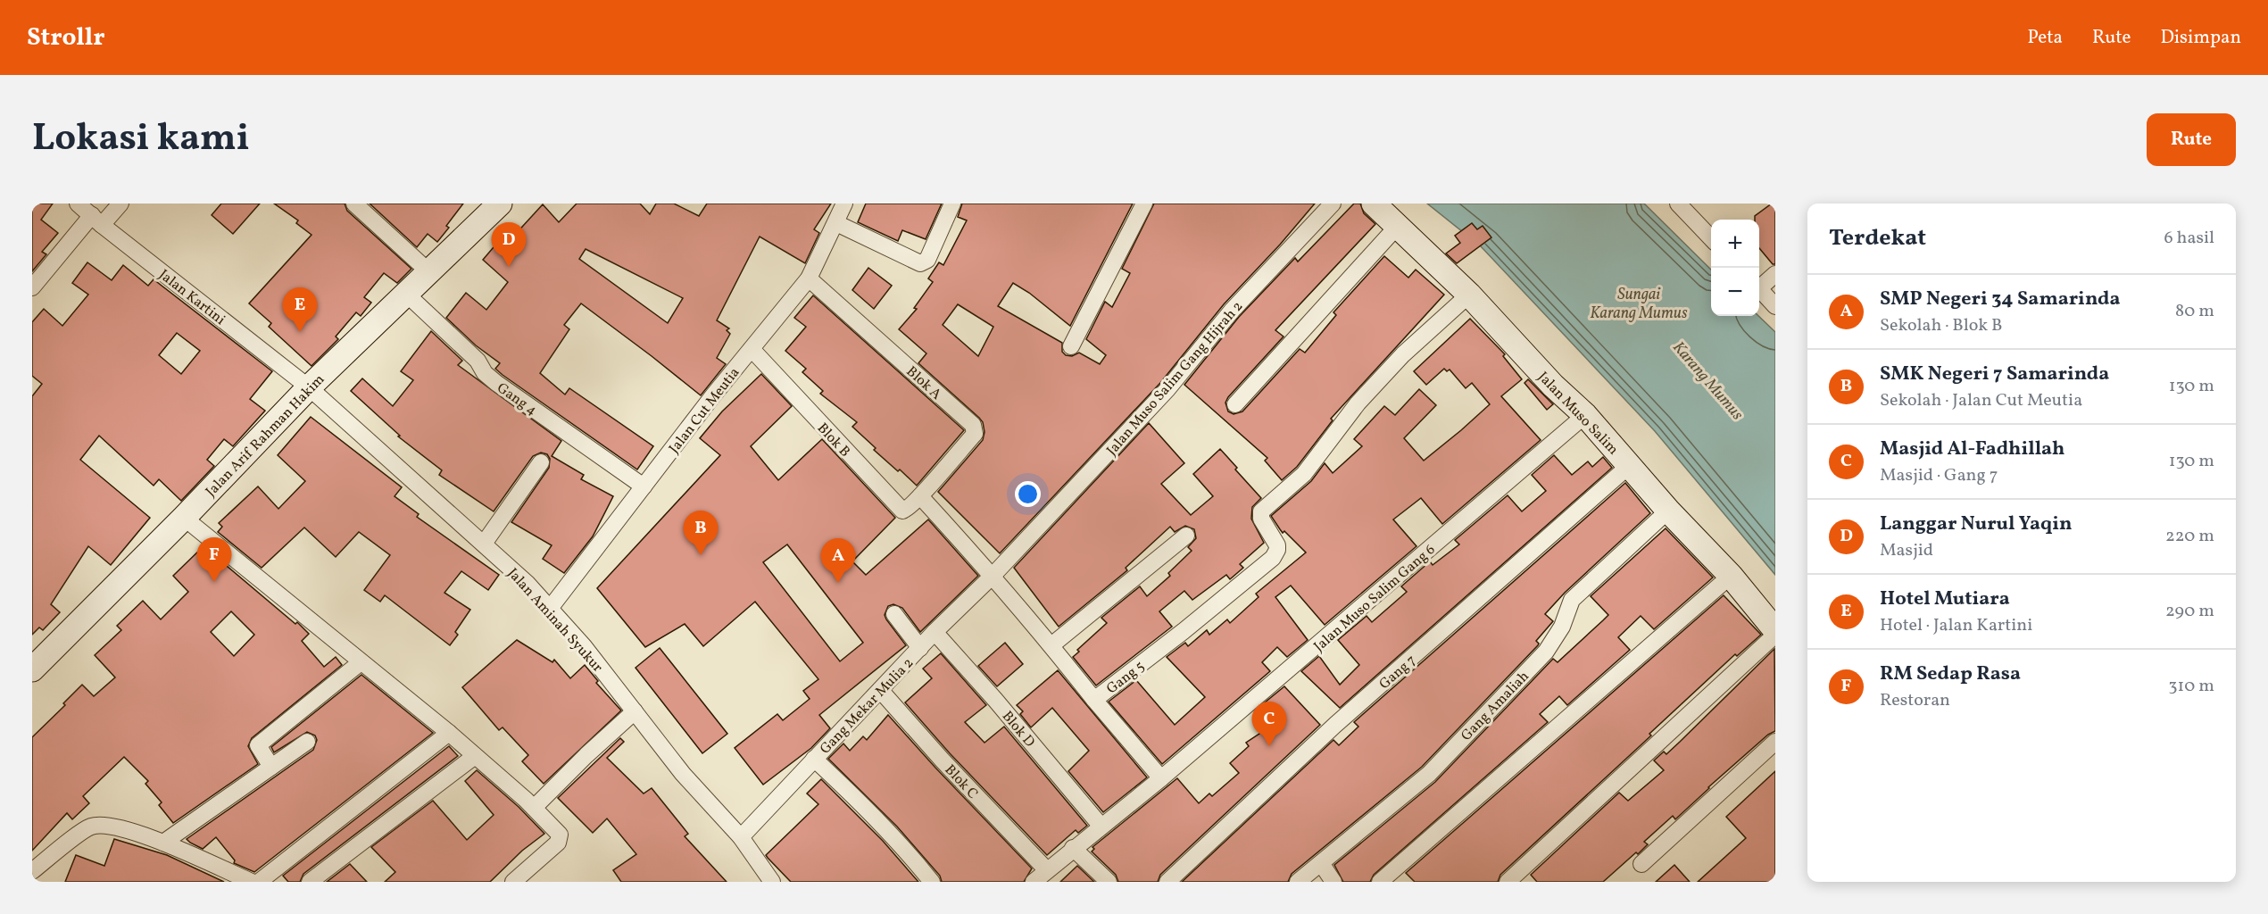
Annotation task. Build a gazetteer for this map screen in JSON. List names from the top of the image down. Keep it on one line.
{"streets":{"street":["Jalan Kartini","Jalan Muso Salim Gang Hijrah 2","Blok A","Gang 4","Jalan Cut Meutia","Jalan Muso Salim","Jalan Arif Rahman Hakim","Blok B","Jalan Muso Salim Gang 6","Jalan Aminah Syukur","Gang 7","Gang 5","Gang Mekar Mulia 2","Gang Amaliah","Blok D","Blok C"]},"crossings":[["Jalan Kartini","Jalan Arif Rahman Hakim"],["Jalan Kartini","Jalan Aminah Syukur"],["Jalan Muso Salim Gang Hijrah 2","Gang 5"],["Jalan Muso Salim Gang Hijrah 2","Gang Mekar Mulia 2"],["Blok A","Jalan Cut Meutia"],["Blok A","Blok B"],["Gang 4","Jalan Cut Meutia"],["Gang 4","Jalan Arif Rahman Hakim"],["Jalan Cut Meutia","Blok B"],["Jalan Cut Meutia","Jalan Aminah Syukur"],["Jalan Muso Salim","Jalan Muso Salim Gang 6"],["Jalan Muso Salim","Gang 7"],["Jalan Muso Salim","Gang 5"],["Jalan Muso Salim","Gang Amaliah"],["Jalan Arif Rahman Hakim","Jalan Aminah Syukur"],["Jalan Muso Salim Gang 6","Blok D"],["Jalan Muso Salim Gang 6","Blok C"],["Jalan Aminah Syukur","Gang Mekar Mulia 2"],["Gang 5","Gang Mekar Mulia 2"],["Gang Mekar Mulia 2","Blok D"],["Gang Mekar Mulia 2","Blok C"]],"water":["Sungai Karang Mumus","Karang Mumus"],"page":{"header":"Strollr","nav":["Peta","Rute","Disimpan"],"title":"Lokasi kami","buttons":"Rute","heading":["Terdekat","6 hasil"],"map_buttons":["+","−"],"pins":["D","E","B","F","A","C"],"list":[{"mark":"A","name":"SMP Negeri 34 Samarinda","note":"Sekolah · Blok B","value":"80 m"},{"mark":"B","name":"SMK Negeri 7 Samarinda","note":"Sekolah · Jalan Cut Meutia","value":"130 m"},{"mark":"C","name":"Masjid Al-Fadhillah","note":"Masjid · Gang 7","value":"130 m"},{"mark":"D","name":"Langgar Nurul Yaqin","note":"Masjid","value":"220 m"},{"mark":"E","name":"Hotel Mutiara","note":"Hotel · Jalan Kartini","value":"290 m"},{"mark":"F","name":"RM Sedap Rasa","note":"Restoran","value":"310 m"}]}}
